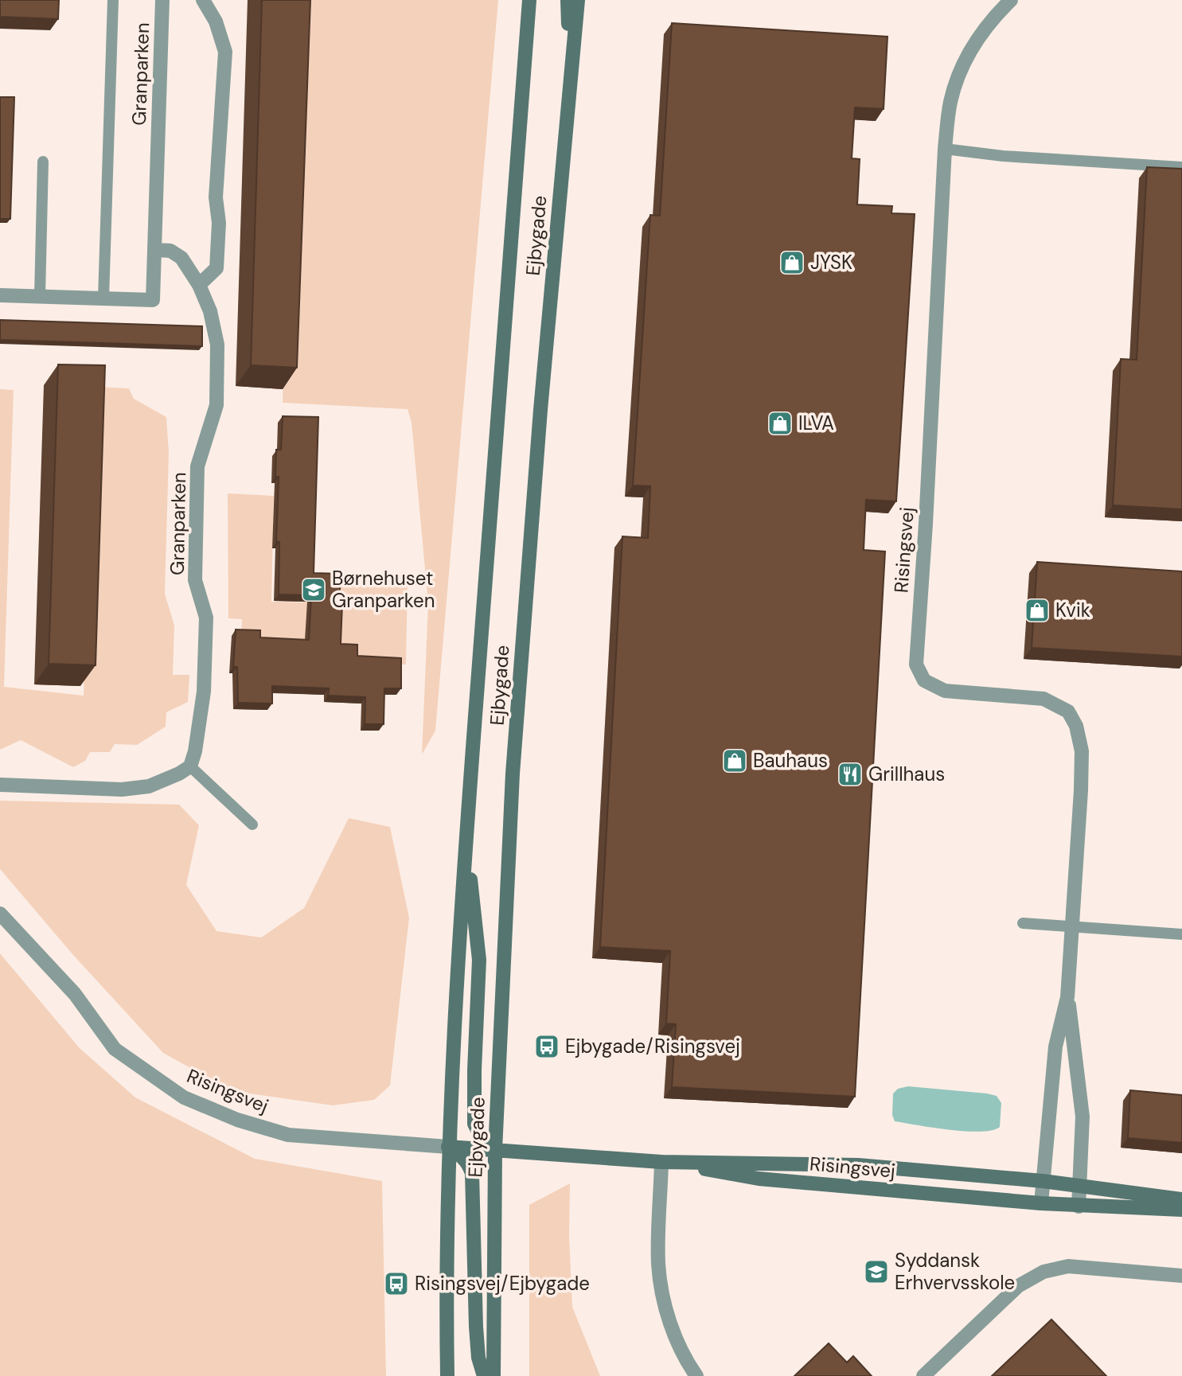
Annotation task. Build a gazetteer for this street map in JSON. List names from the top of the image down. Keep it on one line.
{"streets":{"main road":["Ejbygade","Risingsvej"],"street":["Granparken"]},"crossings":[["Ejbygade","Risingsvej"]],"places":{"shop":["JYSK","ILVA","Kvik","Bauhaus"],"school or university":["Børnehuset Granparken","Syddansk Erhvervsskole"],"restaurant":["Grillhaus"],"bus stop":["Ejbygade/Risingsvej","Risingsvej/Ejbygade"]}}
